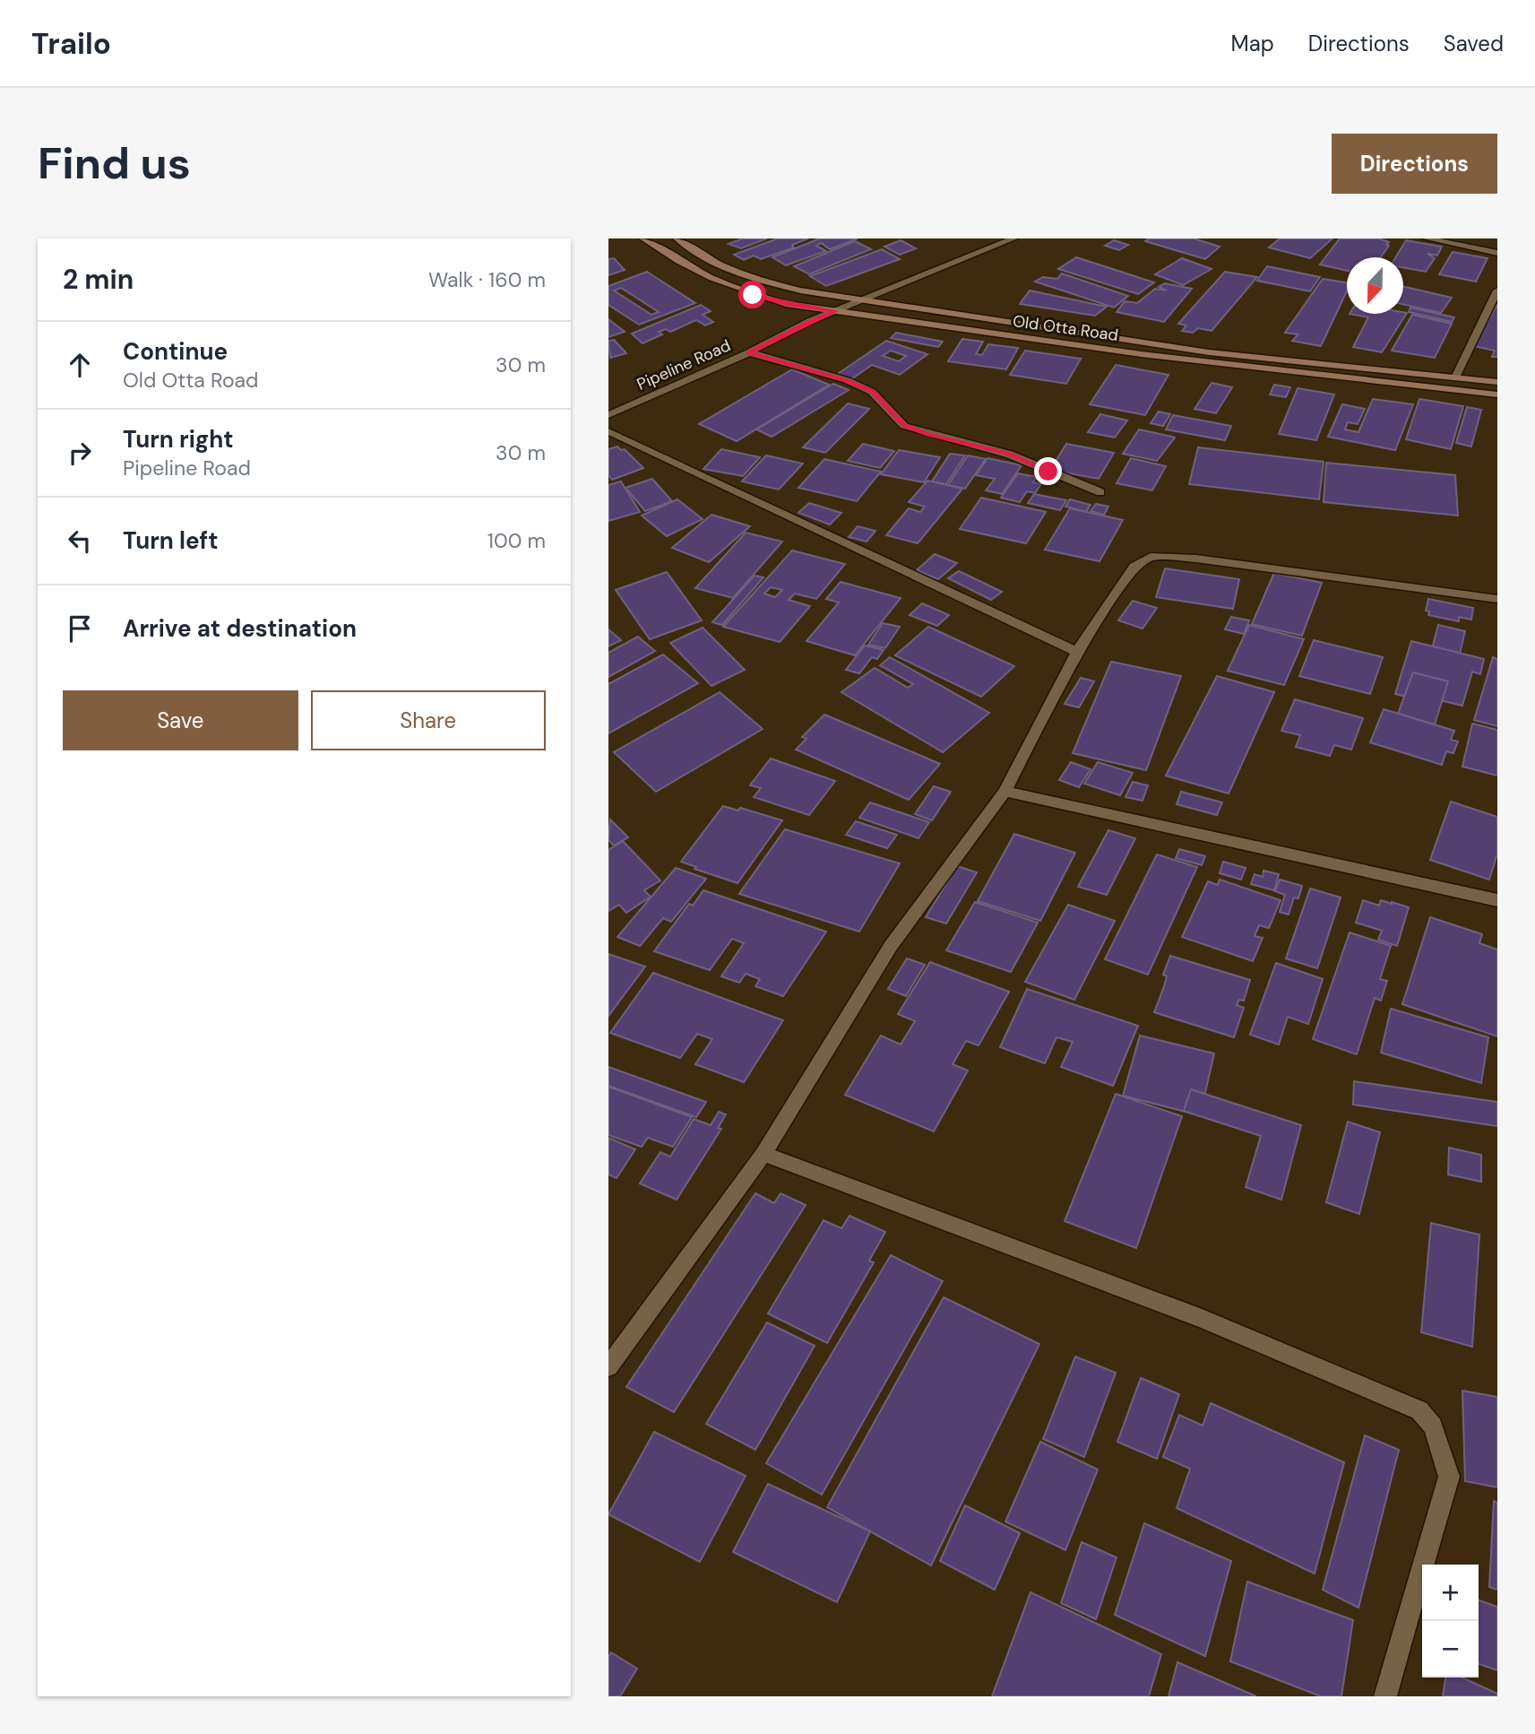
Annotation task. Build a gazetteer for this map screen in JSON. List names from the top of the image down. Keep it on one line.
{"streets":{"main road":["Old Otta Road"],"street":["Pipeline Road"]},"crossings":[["Old Otta Road","Pipeline Road"]],"north":"bottom","page":{"header":"Trailo","nav":["Map","Directions","Saved"],"buttons":["Directions",["Save","Share"]],"title":"Find us","heading":["2 min","Walk · 160 m"],"list":[["Continue","Old Otta Road","30 m"],["Turn right","Pipeline Road","30 m"],["Turn left","100 m"],"Arrive at destination"],"map_buttons":["+","−"]}}
